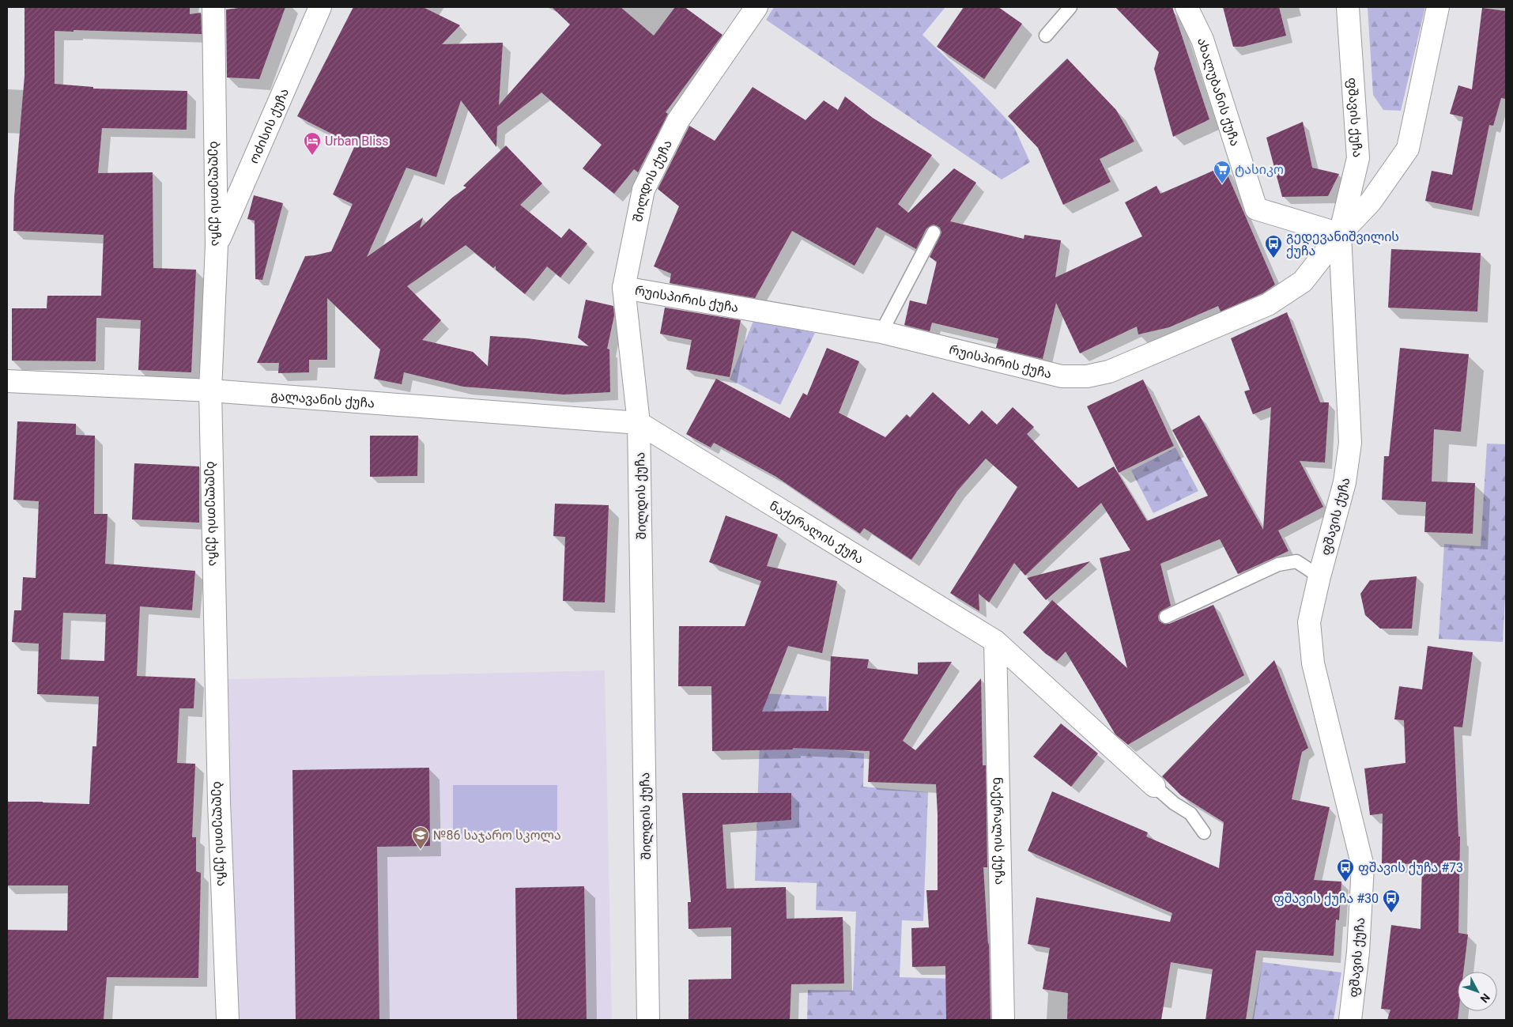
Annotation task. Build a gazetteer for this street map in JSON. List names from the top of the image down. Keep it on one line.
{"streets":{"street":["ახალუბანის ქუჩა","ფშავის ქუჩა","ოძისის ქუჩა","შილდის ქუჩა","ბეღლეთის ქუჩა","რუისპირის ქუჩა","გალავანის ქუჩა","ნაქერალის ქუჩა"]},"crossings":[["ახალუბანის ქუჩა","ფშავის ქუჩა"],["ახალუბანის ქუჩა","რუისპირის ქუჩა"],["ფშავის ქუჩა","რუისპირის ქუჩა"],["ოძისის ქუჩა","ბეღლეთის ქუჩა"],["შილდის ქუჩა","რუისპირის ქუჩა"],["შილდის ქუჩა","გალავანის ქუჩა"],["შილდის ქუჩა","ნაქერალის ქუჩა"],["ბეღლეთის ქუჩა","გალავანის ქუჩა"],["გალავანის ქუჩა","ნაქერალის ქუჩა"]],"places":{"hotel":["Urban Bliss"],"supermarket":["ტასიკო"],"bus stop":["გედევანიშვილის ქუჩა","ფშავის ქუჩა #73","ფშავის ქუჩა #30"],"school or university":["№86 საჯარო სკოლა"]},"north":"bottom right"}
